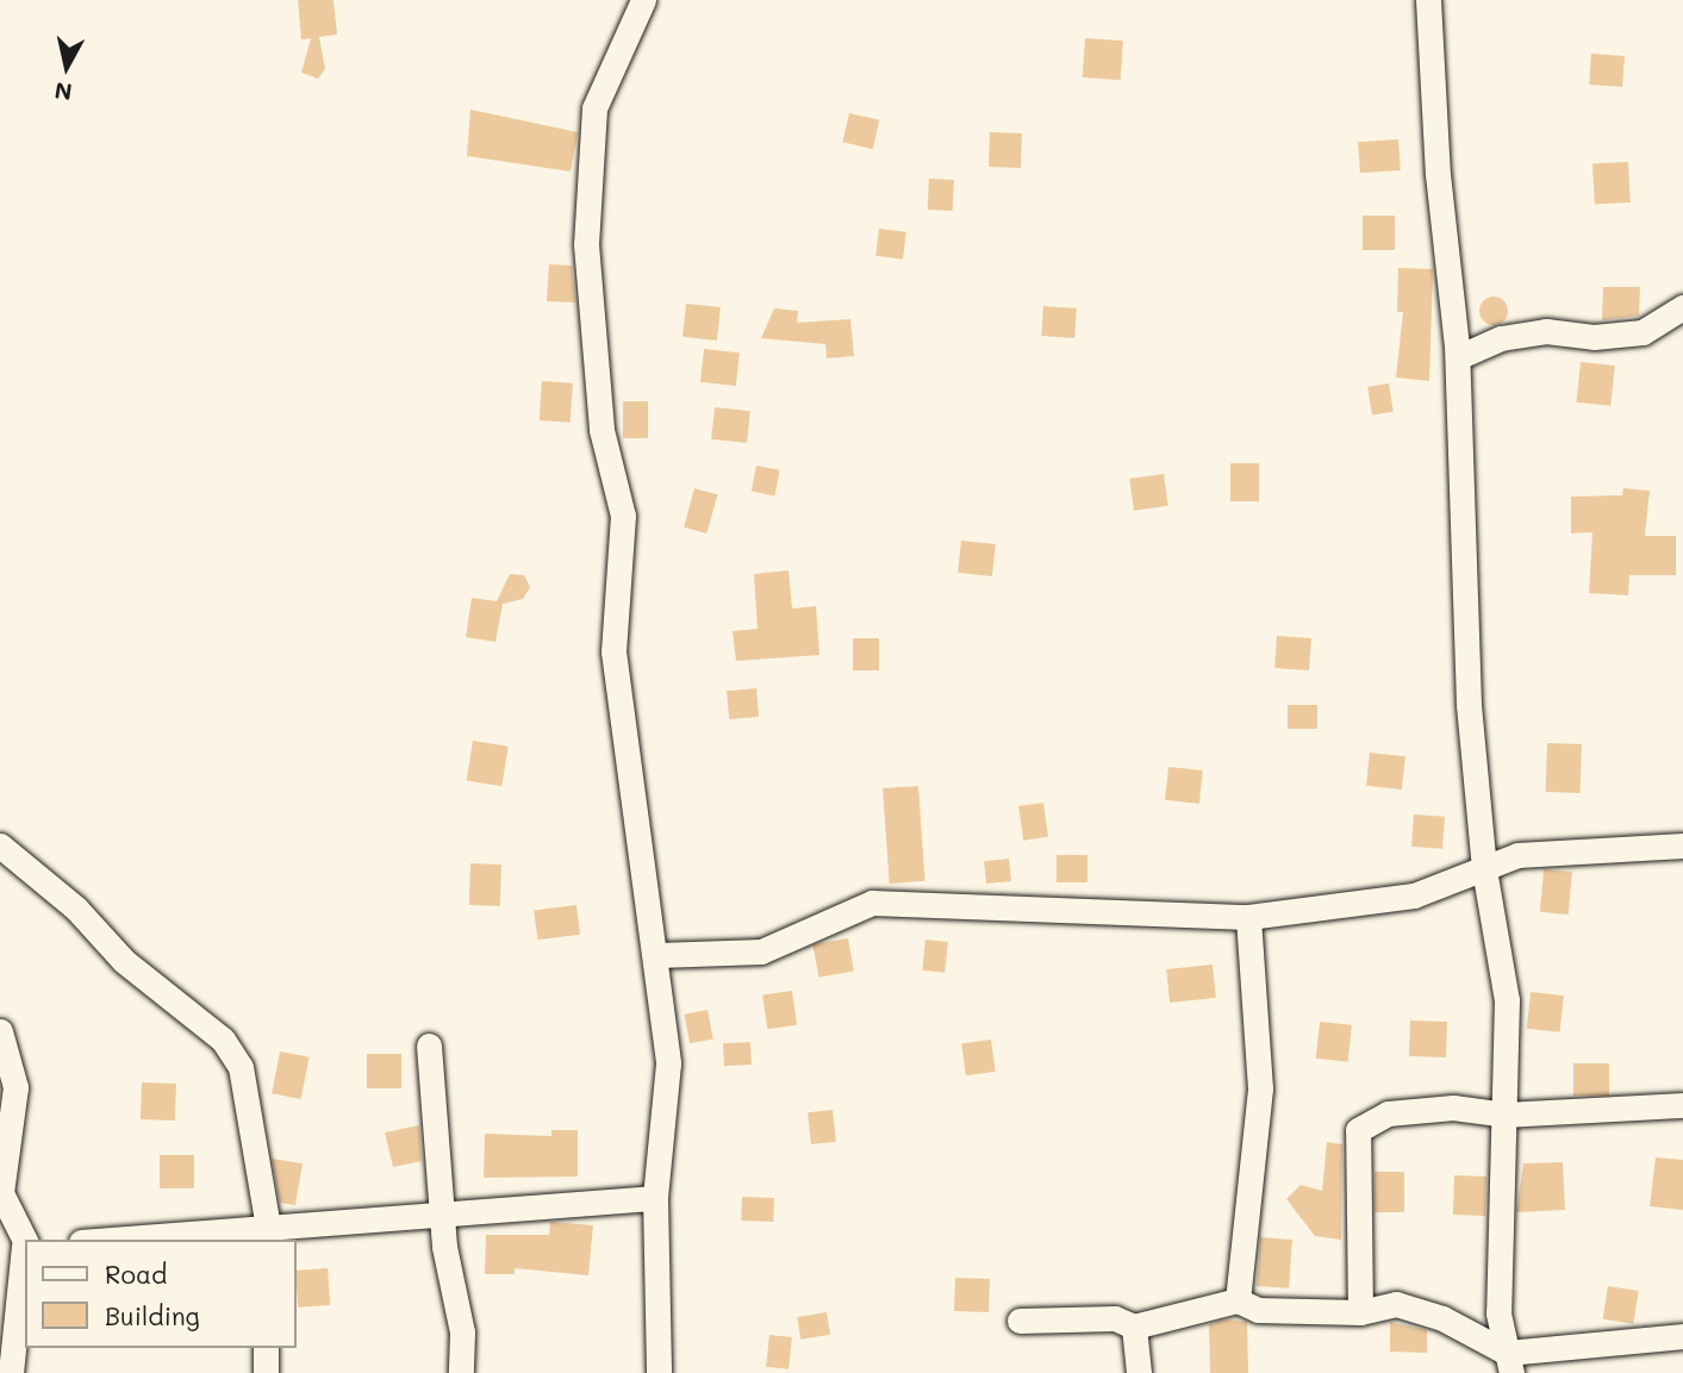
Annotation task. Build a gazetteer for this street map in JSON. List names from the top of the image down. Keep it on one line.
{"legend":["Road","Building"],"north":"bottom"}
